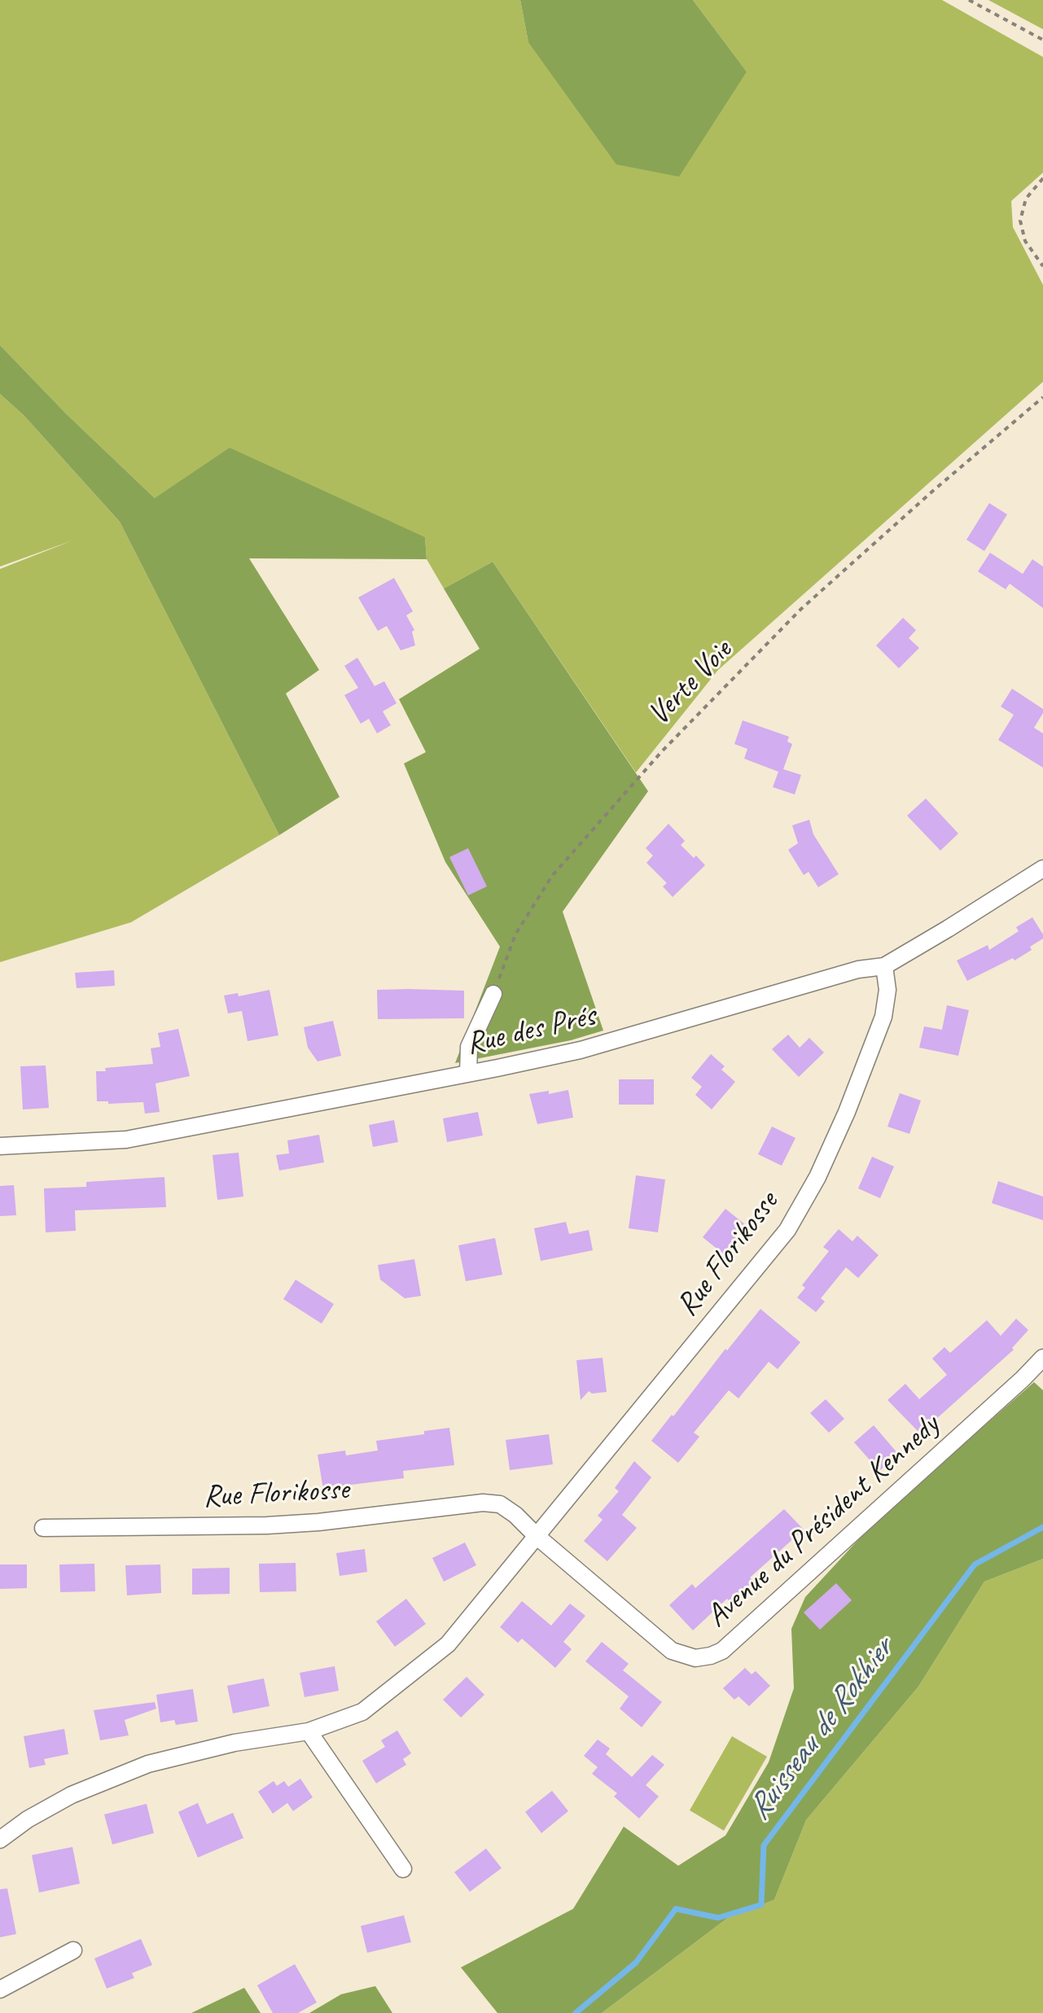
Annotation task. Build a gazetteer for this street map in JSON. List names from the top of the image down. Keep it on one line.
{"streets":{"street":["Rue des Prés","Rue Florikosse","Avenue du Président Kennedy"],"path":["Verte Voie"]},"crossings":[["Rue des Prés","Rue Florikosse"],["Rue Florikosse","Avenue du Président Kennedy"]],"water":["Ruisseau de Rokhier"]}
